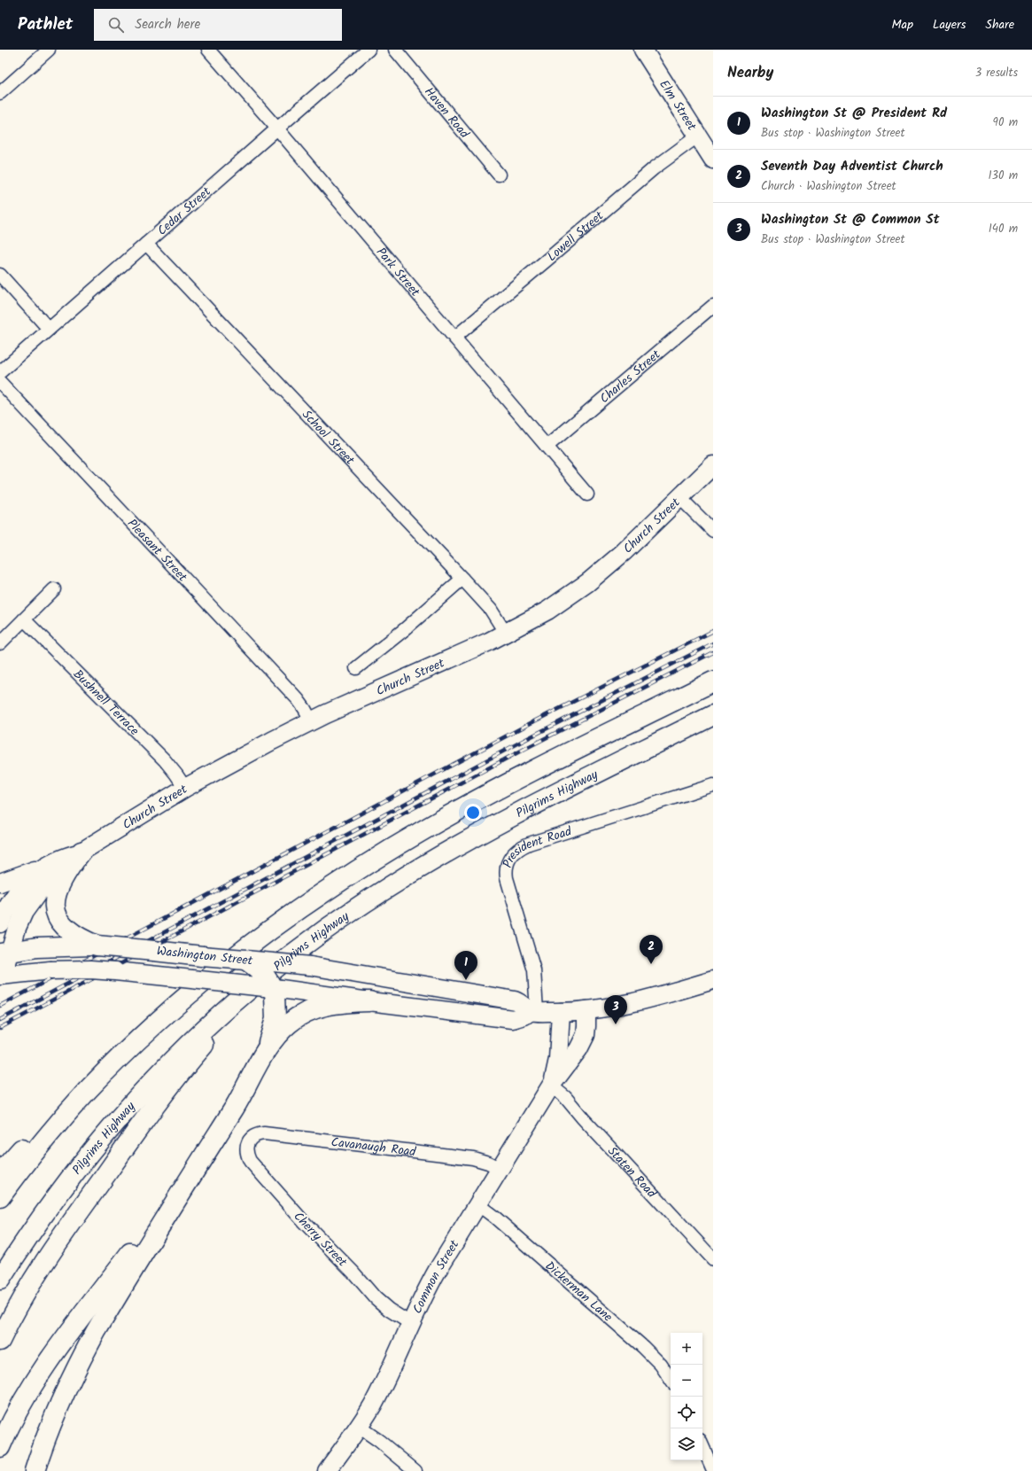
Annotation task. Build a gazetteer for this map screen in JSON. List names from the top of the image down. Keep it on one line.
{"streets":{"main road":["Elm Street","Church Street","Pilgrims Highway","Washington Street","Common Street"],"street":["Haven Road","Cedar Street","Lowell Street","Park Street","Charles Street","School Street","Pleasant Street","Bushnell Terrace","President Road","Cavanaugh Road","Staten Road","Cherry Street","Dickerman Lane"]},"crossings":[["Elm Street","Lowell Street"],["Cedar Street","Park Street"],["Cedar Street","School Street"],["Lowell Street","Park Street"],["Park Street","Charles Street"],["School Street","Church Street"],["Church Street","Pleasant Street"],["Church Street","Bushnell Terrace"],["Church Street","Washington Street"],["President Road","Washington Street"],["Washington Street","Common Street"],["Cavanaugh Road","Cherry Street"],["Cavanaugh Road","Common Street"],["Staten Road","Common Street"],["Cherry Street","Common Street"],["Common Street","Dickerman Lane"]],"page":{"header":"Pathlet","search":"Search here","nav":["Map","Layers","Share"],"heading":["Nearby","3 results"],"list":[{"mark":"1","name":"Washington St @ President Rd","note":"Bus stop · Washington Street","value":"90 m"},{"mark":"2","name":"Seventh Day Adventist Church","note":"Church · Washington Street","value":"130 m"},{"mark":"3","name":"Washington St @ Common St","note":"Bus stop · Washington Street","value":"140 m"}],"pins":["2","1","3"],"map_buttons":["+","−"]}}
